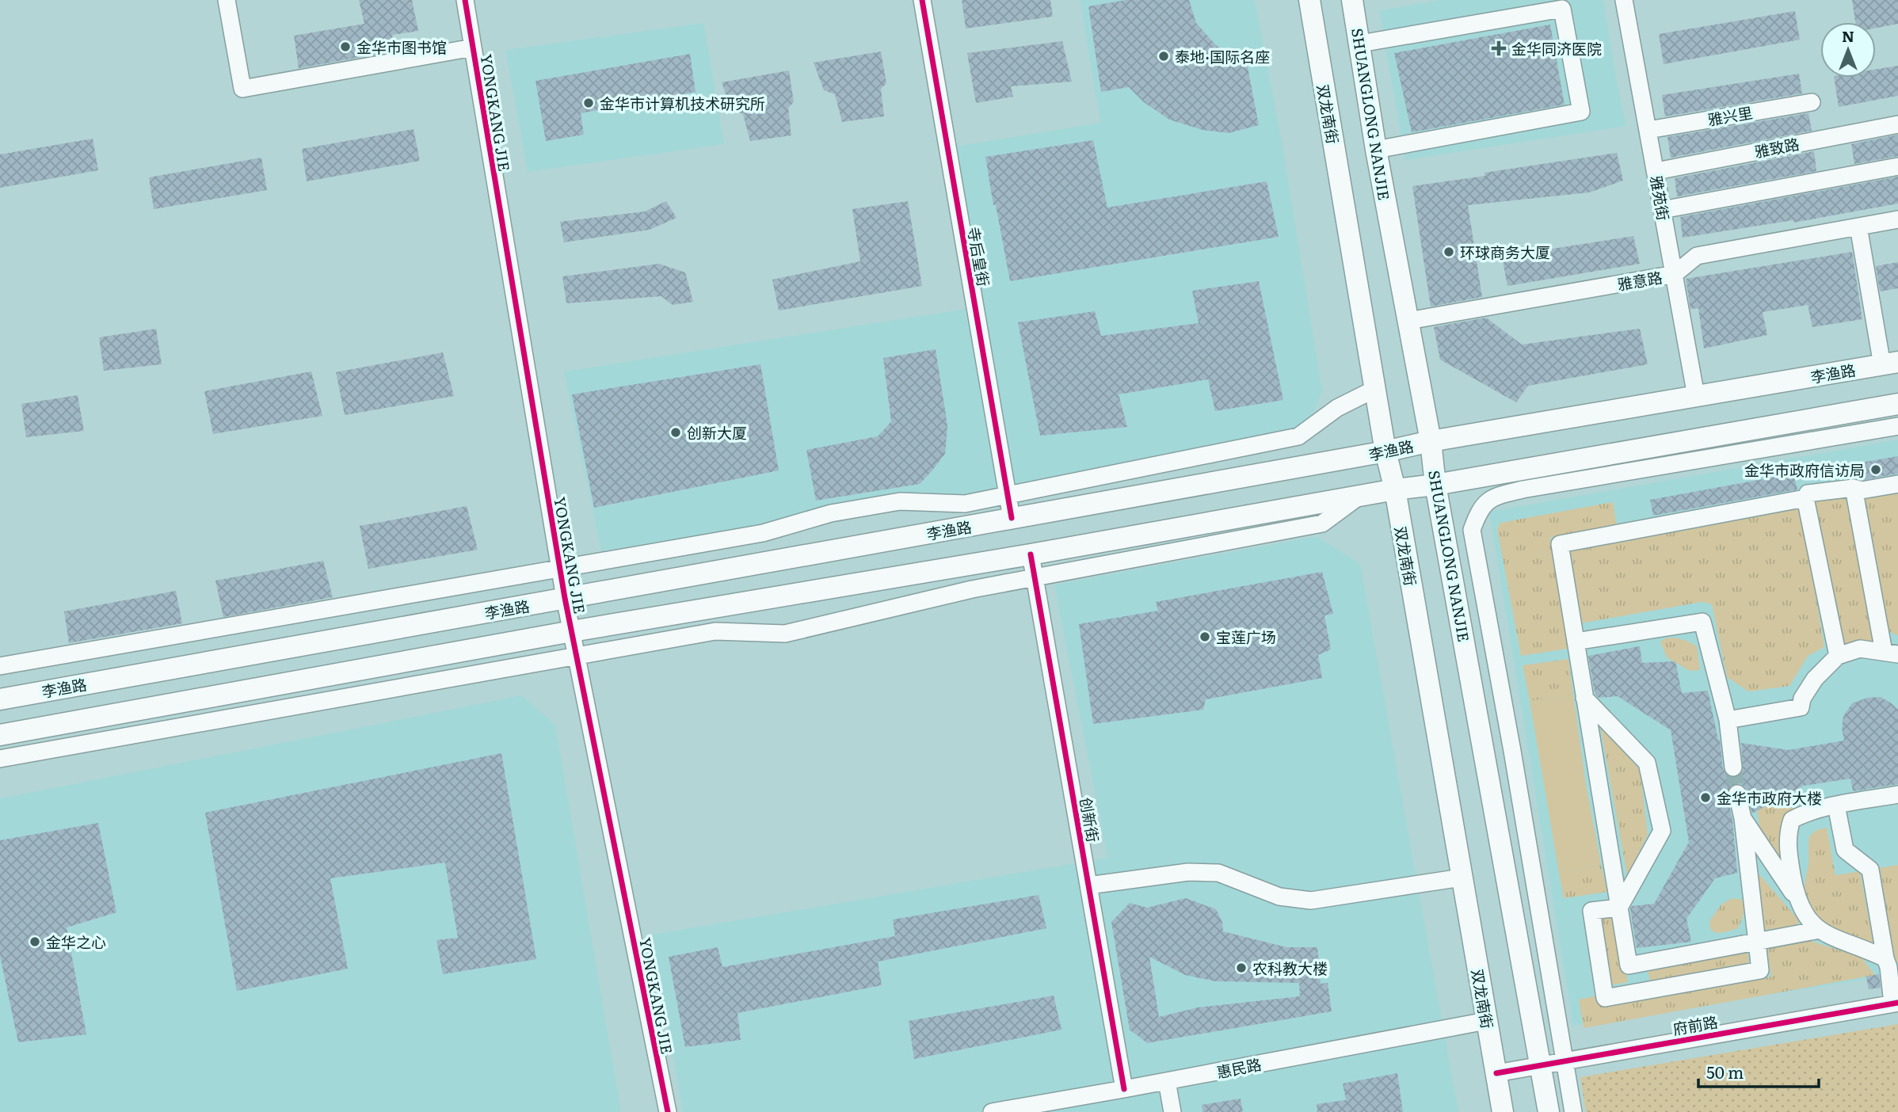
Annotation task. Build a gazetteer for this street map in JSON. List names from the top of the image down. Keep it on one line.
{"streets":{"main road":["双龙南街","SHUANGLONG NANJIE","李渔路"],"street":["YONGKANG JIE","雅兴里","雅致路","雅苑街","寺后皇街","雅意路","创新街","府前路","惠民路"]},"crossings":[["YONGKANG JIE","李渔路"],["双龙南街","李渔路"],["双龙南街","府前路"],["双龙南街","惠民路"],["SHUANGLONG NANJIE","雅意路"],["SHUANGLONG NANJIE","李渔路"],["SHUANGLONG NANJIE","府前路"],["雅兴里","雅苑街"],["雅致路","雅苑街"],["雅苑街","雅意路"],["雅苑街","李渔路"],["寺后皇街","李渔路"],["创新街","惠民路"]],"places":{"other":["金华市图书馆","泰地·国际名座","金华市计算机技术研究所","环球商务大厦","创新大厦","金华市政府信访局","宝莲广场","金华市政府大楼","金华之心","农科教大楼"],"health":["金华同济医院"]},"scale_bar":"50 m","north":"top"}
